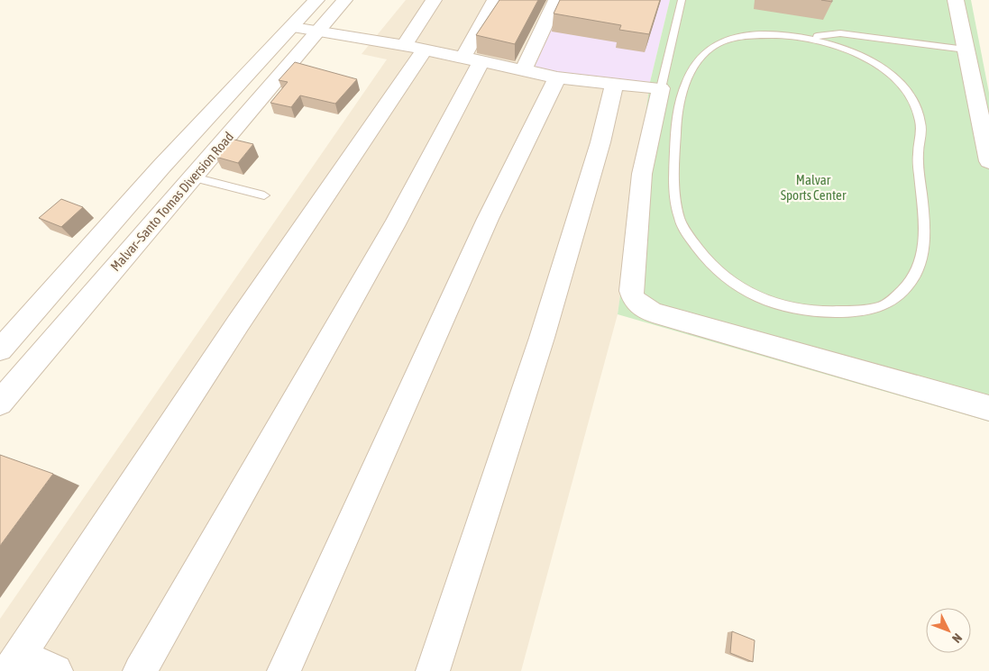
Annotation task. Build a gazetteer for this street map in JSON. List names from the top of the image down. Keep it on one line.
{"streets":{"street":["Malvar–Santo Tomas Diversion Road"]},"parks":["Malvar Sports Center"],"north":"bottom right"}
